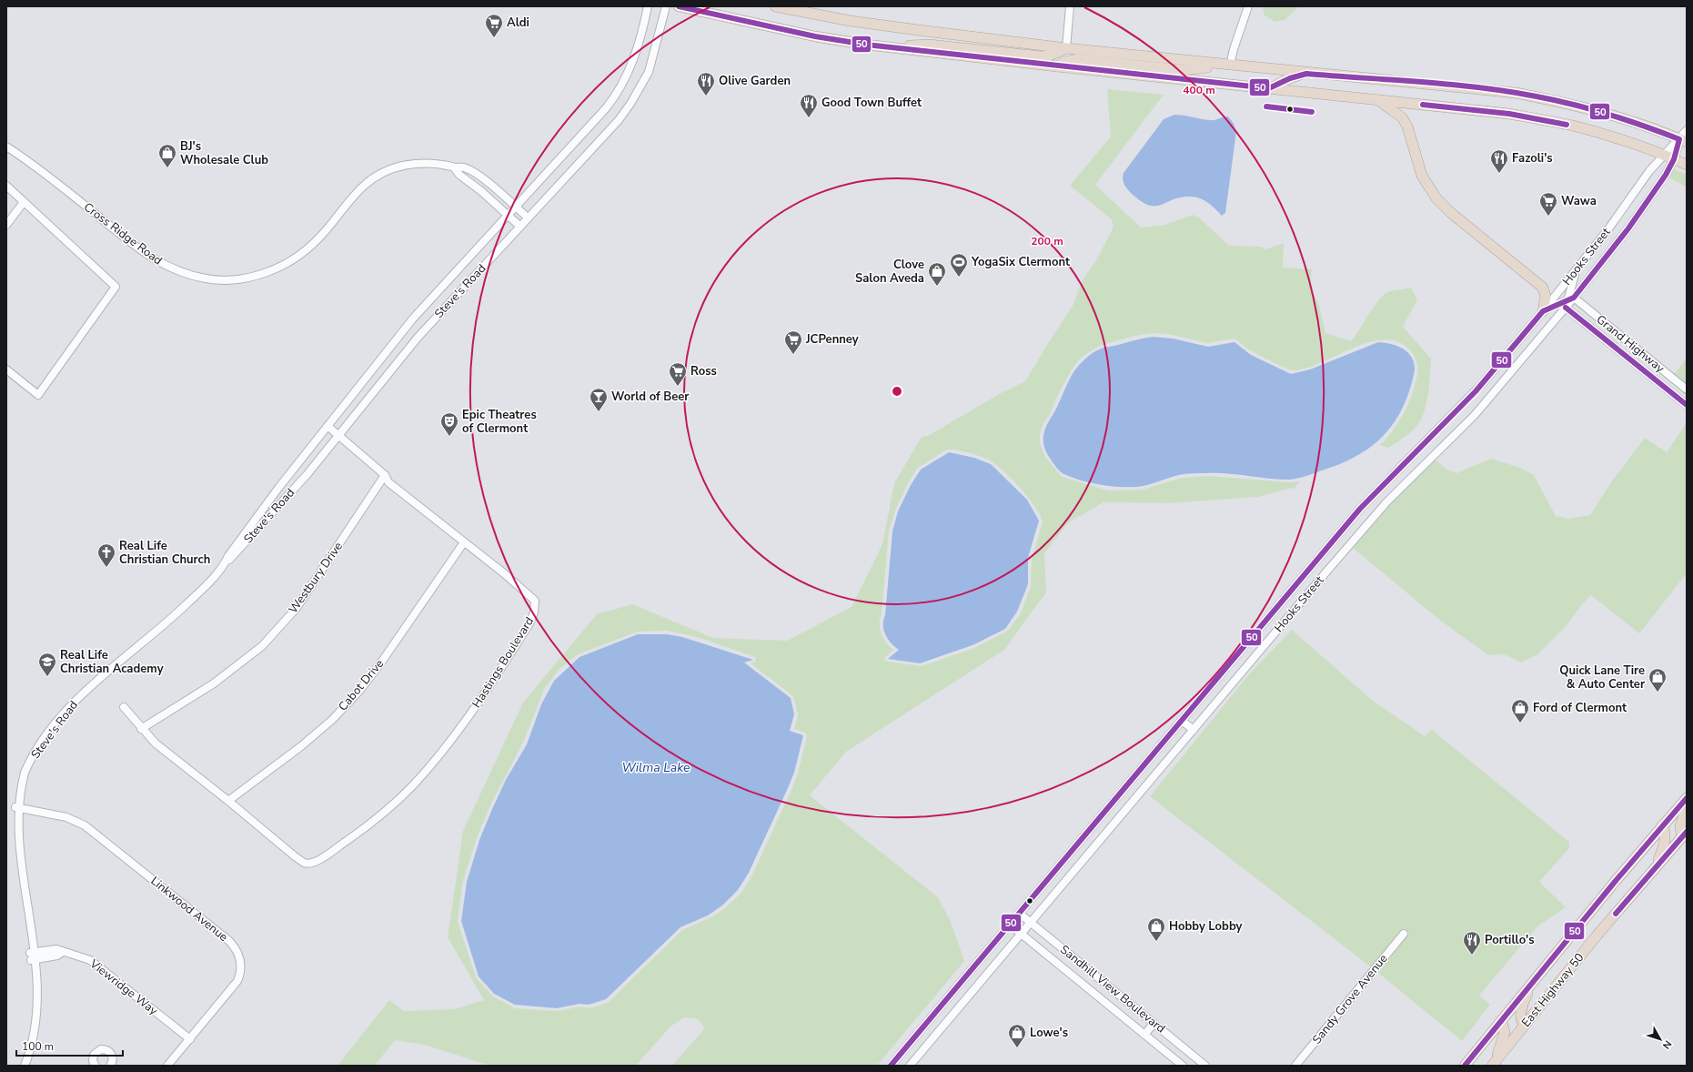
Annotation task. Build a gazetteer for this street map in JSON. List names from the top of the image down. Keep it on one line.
{"streets":{"highway":["East Highway 50"],"street":["Cross Ridge Road","Hooks Street","Steve's Road","Grand Highway","Westbury Drive","Hastings Boulevard","Cabot Drive","Linkwood Avenue","Viewridge Way","Sandhill View Boulevard","Sandy Grove Avenue"]},"crossings":[["Cross Ridge Road","Steve's Road"],["Hooks Street","Grand Highway"],["Hooks Street","Sandhill View Boulevard"],["Steve's Road","Hastings Boulevard"],["Steve's Road","Linkwood Avenue"],["Steve's Road","Viewridge Way"],["Westbury Drive","Hastings Boulevard"],["Hastings Boulevard","Cabot Drive"],["Linkwood Avenue","Viewridge Way"]],"water":["Wilma Lake"],"places":{"supermarket":["Aldi","Wawa","JCPenney","Ross"],"restaurant":["Olive Garden","Good Town Buffet","Fazoli's","Portillo's"],"shop":["BJ's Wholesale Club","Clove Salon Aveda","Quick Lane Tire & Auto Center","Ford of Clermont","Hobby Lobby","Lowe's"],"sports":["YogaSix Clermont"],"bar":["World of Beer"],"theatre":["Epic Theatres of Clermont"],"church":["Real Life Christian Church"],"school or university":["Real Life Christian Academy"]},"lines":["transit line 50"],"scale_bar":"100 m","north":"bottom right","rings":["400 m","200 m"]}
